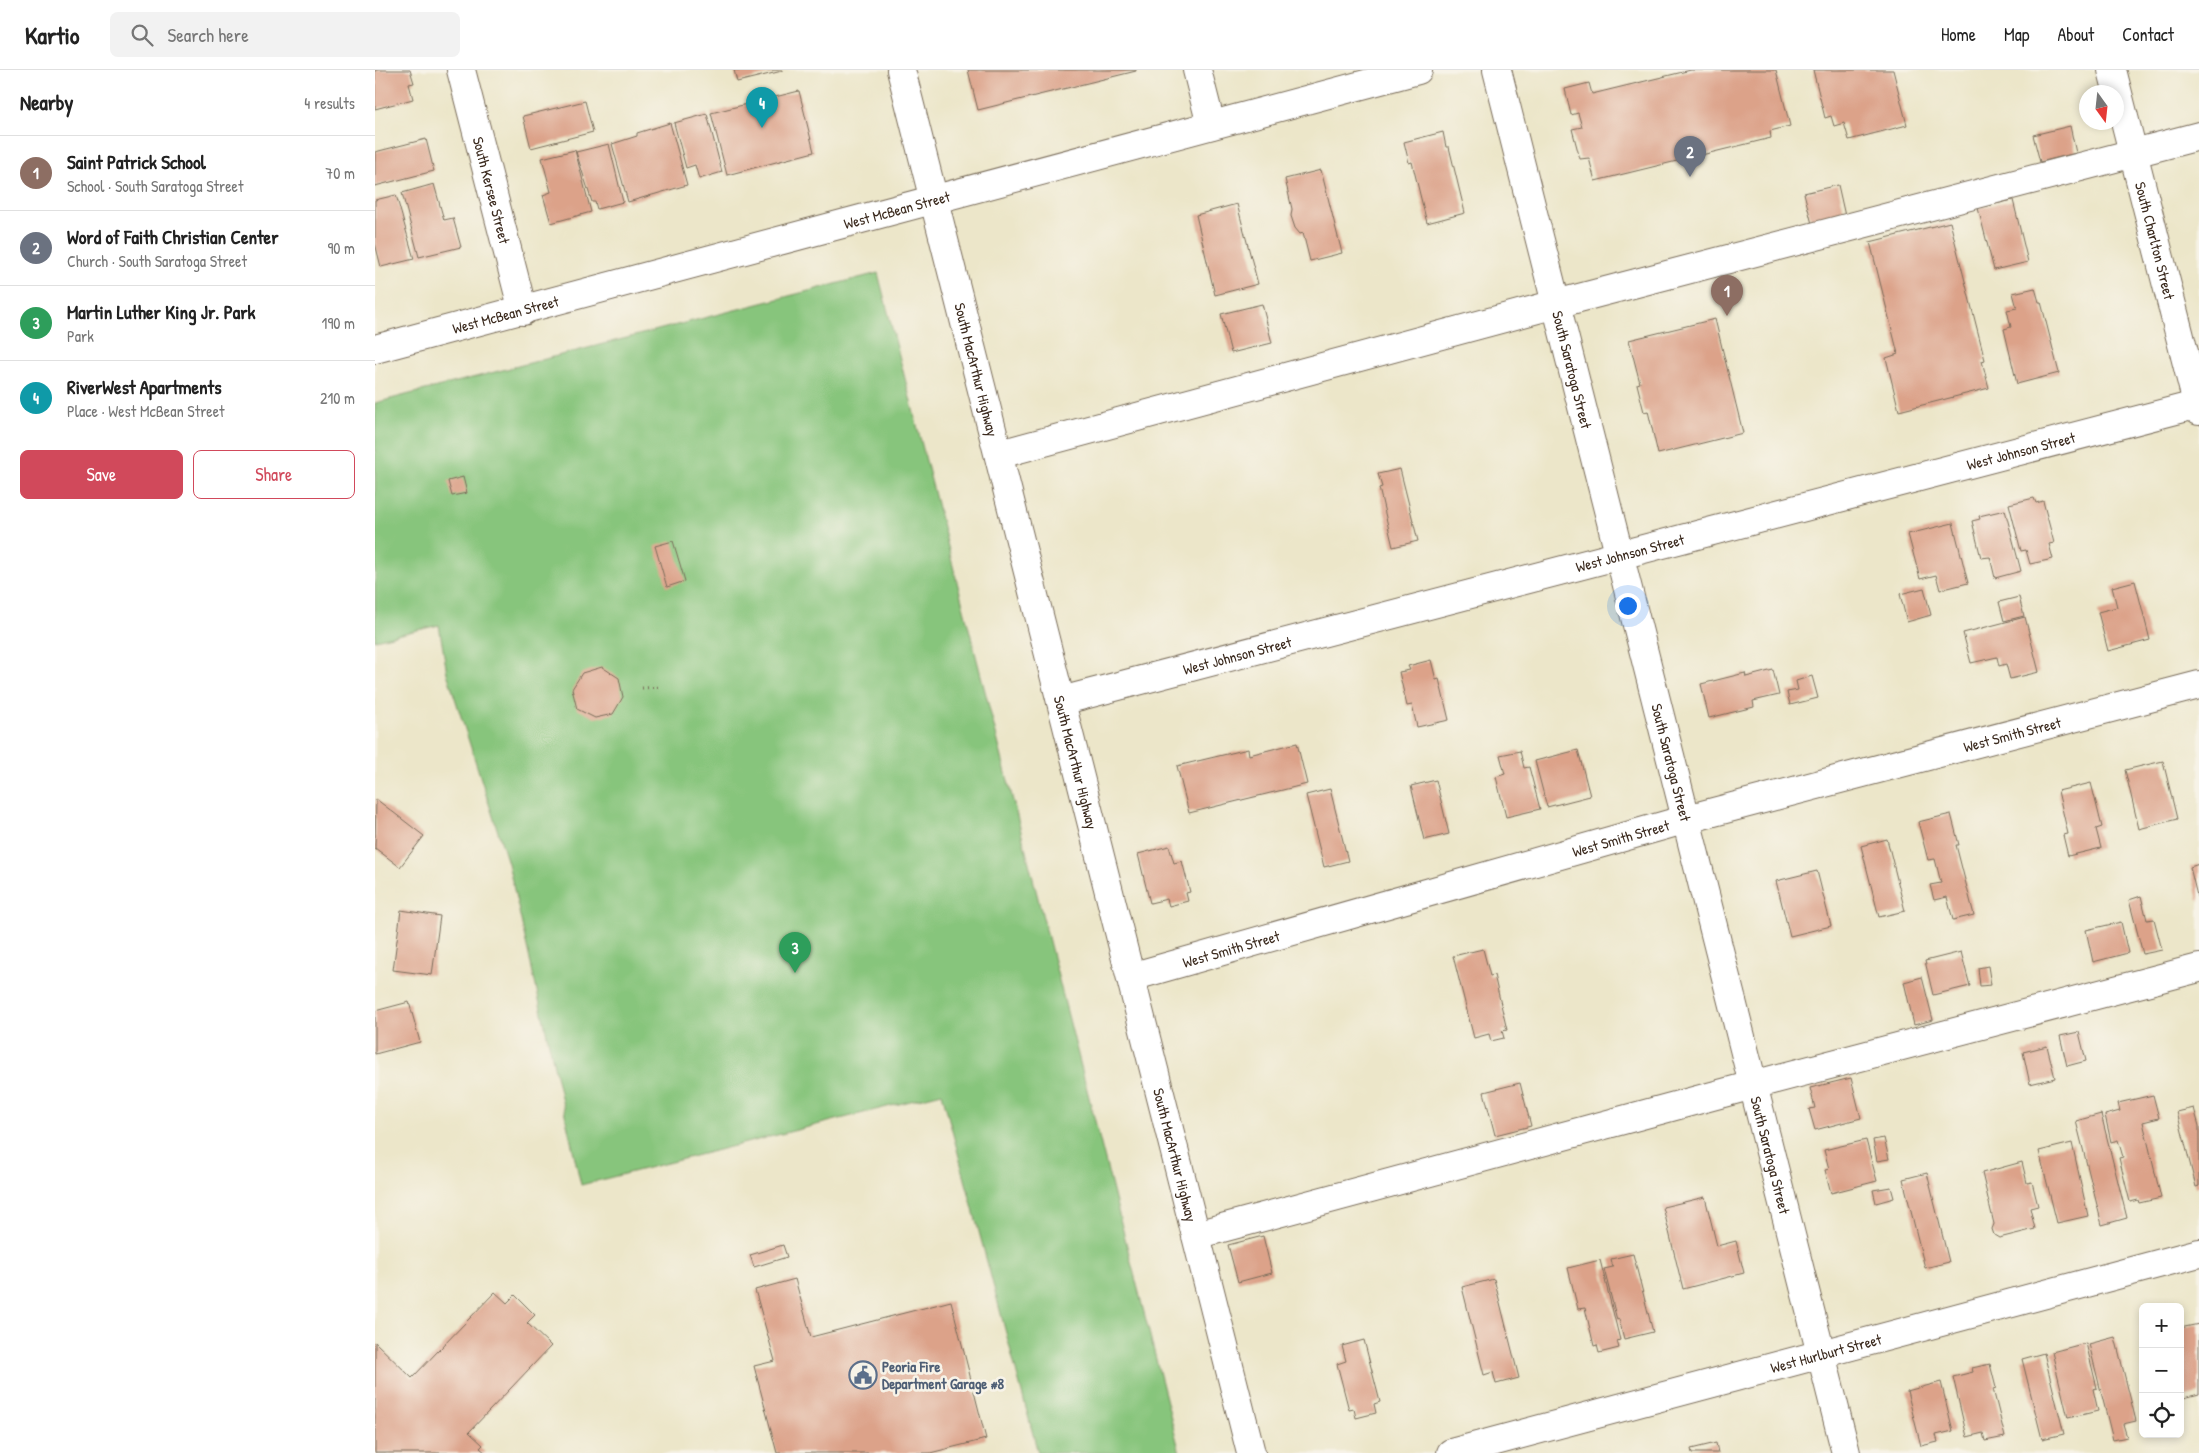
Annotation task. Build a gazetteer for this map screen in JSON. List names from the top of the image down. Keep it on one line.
{"streets":{"street":["South Kersee Street","West McBean Street","South Charlton Street","South MacArthur Highway","South Saratoga Street","West Johnson Street","West Smith Street","West Hurlburt Street"]},"crossings":[["South Kersee Street","West McBean Street"],["West McBean Street","South MacArthur Highway"],["South Charlton Street","West Johnson Street"],["South MacArthur Highway","West Johnson Street"],["South MacArthur Highway","West Smith Street"],["South Saratoga Street","West Johnson Street"],["South Saratoga Street","West Smith Street"],["South Saratoga Street","West Hurlburt Street"]],"places":{"public building":["Peoria Fire Department Garage #8"]},"north":"bottom","page":{"header":"Kartio","search":"Search here","nav":["Home","Map","About","Contact"],"heading":["Nearby","4 results"],"pins":["4","2","1","3"],"list":[{"mark":"1","name":"Saint Patrick School","note":"School · South Saratoga Street","value":"70 m"},{"mark":"2","name":"Word of Faith Christian Center","note":"Church · South Saratoga Street","value":"90 m"},{"mark":"3","name":"Martin Luther King Jr. Park","note":"Park","value":"190 m"},{"mark":"4","name":"RiverWest Apartments","note":"Place · West McBean Street","value":"210 m"}],"buttons":["Save","Share"],"map_buttons":["+","−"]}}
